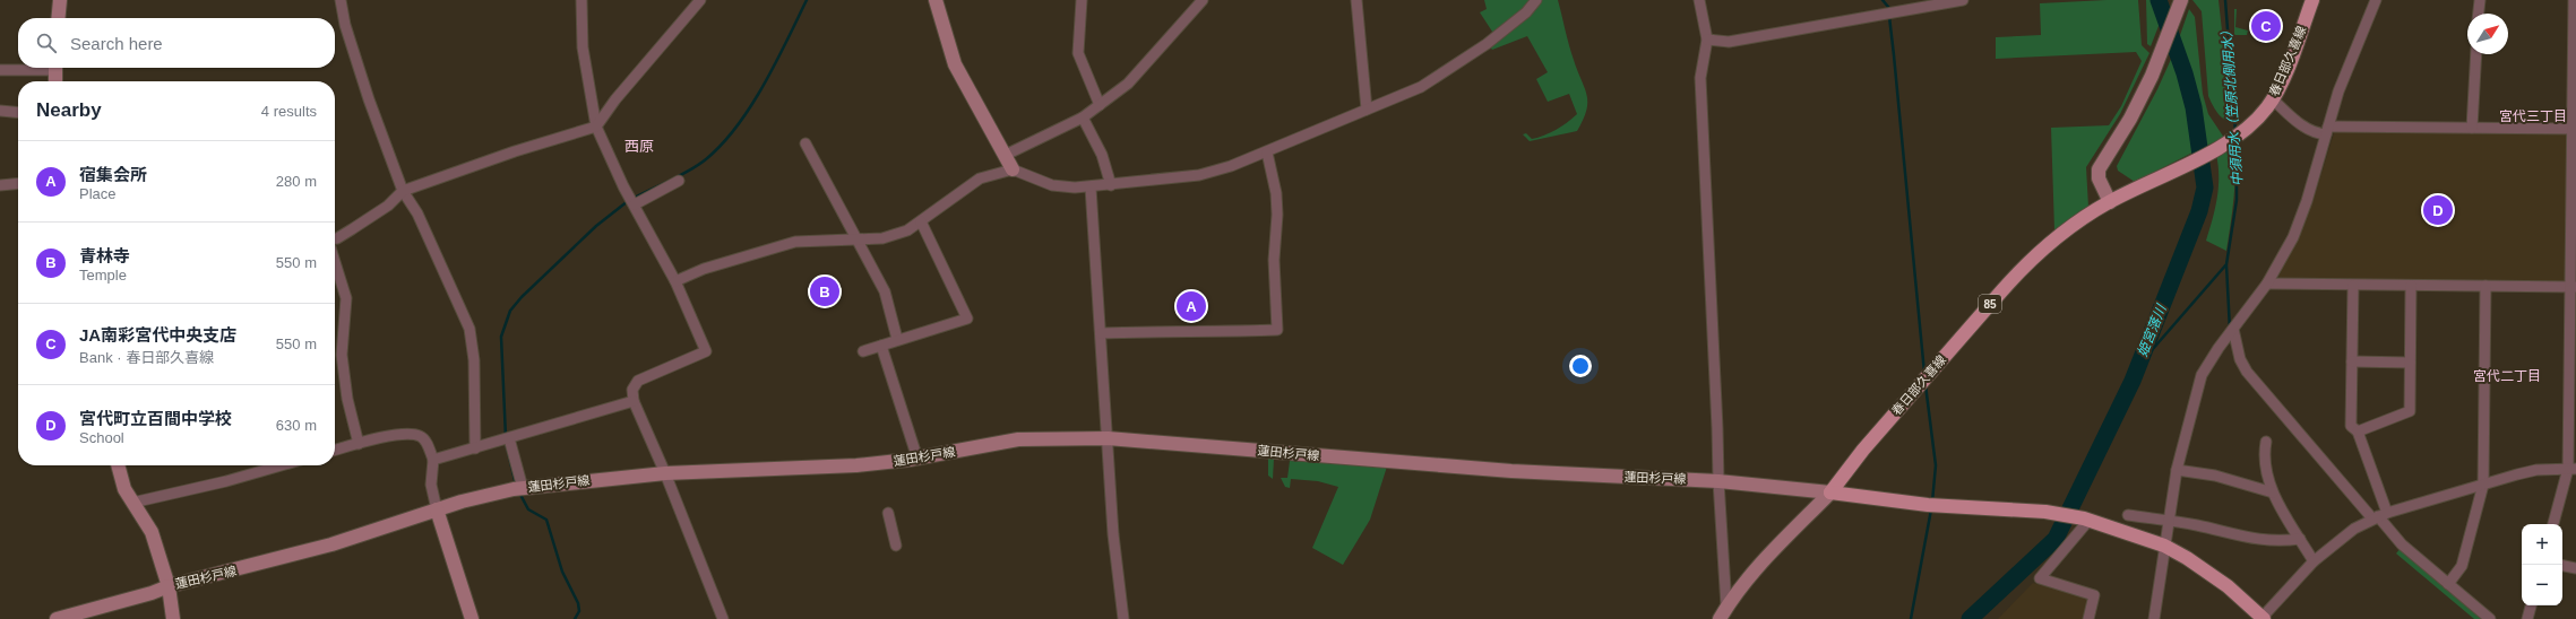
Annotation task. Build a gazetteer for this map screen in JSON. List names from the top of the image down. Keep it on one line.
{"streets":{"main road":["春日部久喜線","85","蓮田杉戸線"]},"crossings":[["春日部久喜線","蓮田杉戸線"]],"districts":["宮代三丁目","西原","宮代二丁目"],"water":["中須用水（笠原北側用水）","姫宮落川"],"north":"top right","page":{"pins":["C","D","B","A"],"search":"Search here","heading":["Nearby","4 results"],"list":[{"mark":"A","name":"宿集会所","note":"Place","value":"280 m"},{"mark":"B","name":"青林寺","note":"Temple","value":"550 m"},{"mark":"C","name":"JA南彩宮代中央支店","note":"Bank · 春日部久喜線","value":"550 m"},{"mark":"D","name":"宮代町立百間中学校","note":"School","value":"630 m"}],"map_buttons":["+","−"]}}
